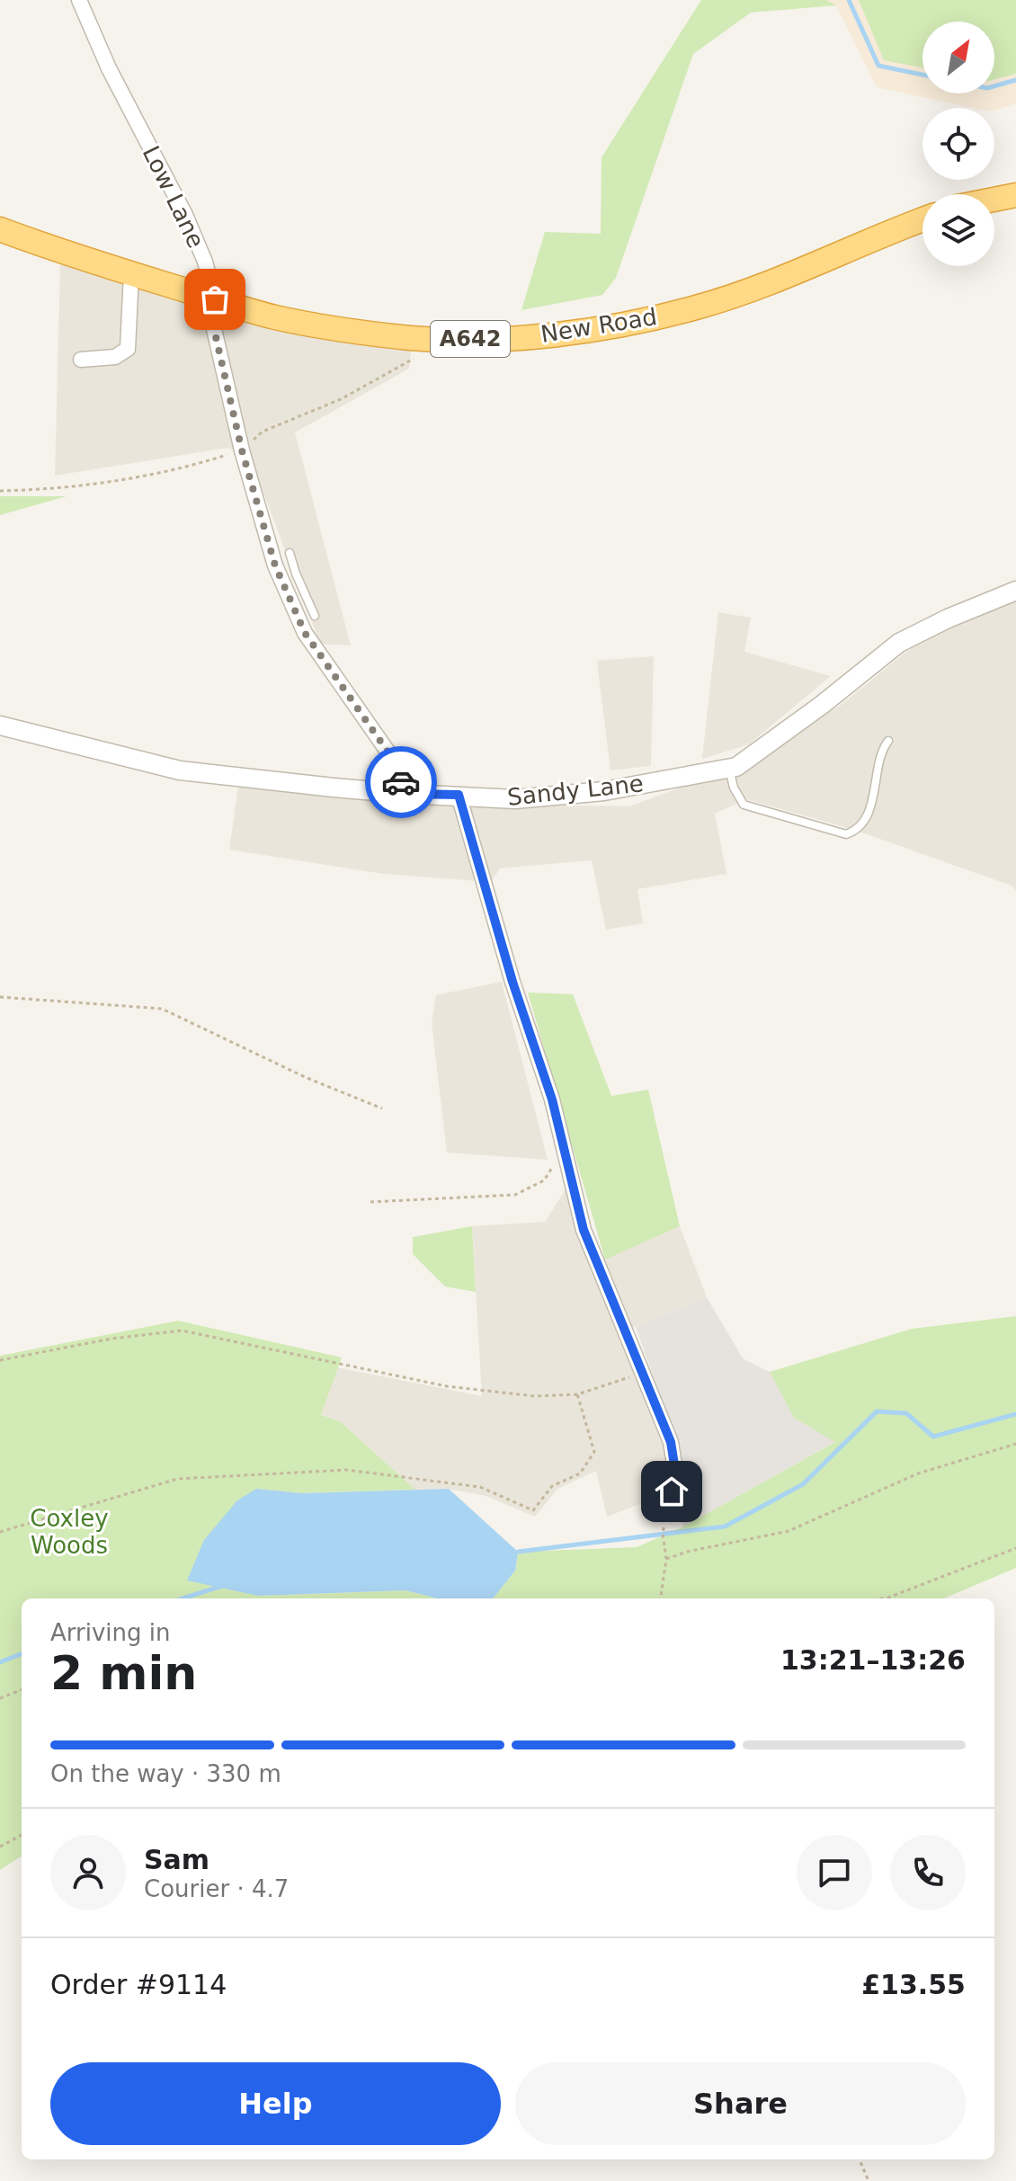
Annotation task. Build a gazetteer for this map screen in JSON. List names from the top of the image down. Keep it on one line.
{"streets":{"highway":["New Road","A642"],"street":["Low Lane","Sandy Lane"]},"crossings":[["Low Lane","New Road"],["Low Lane","Sandy Lane"]],"parks":["Coxley Woods"],"north":"top right","page":{"heading":["2 min","Arriving in","13:21–13:26"],"panel":["Sam","Courier · 4.7","Order #9114","£13.55"],"bar":"On the way · 330 m","buttons":["Help","Share"]}}
